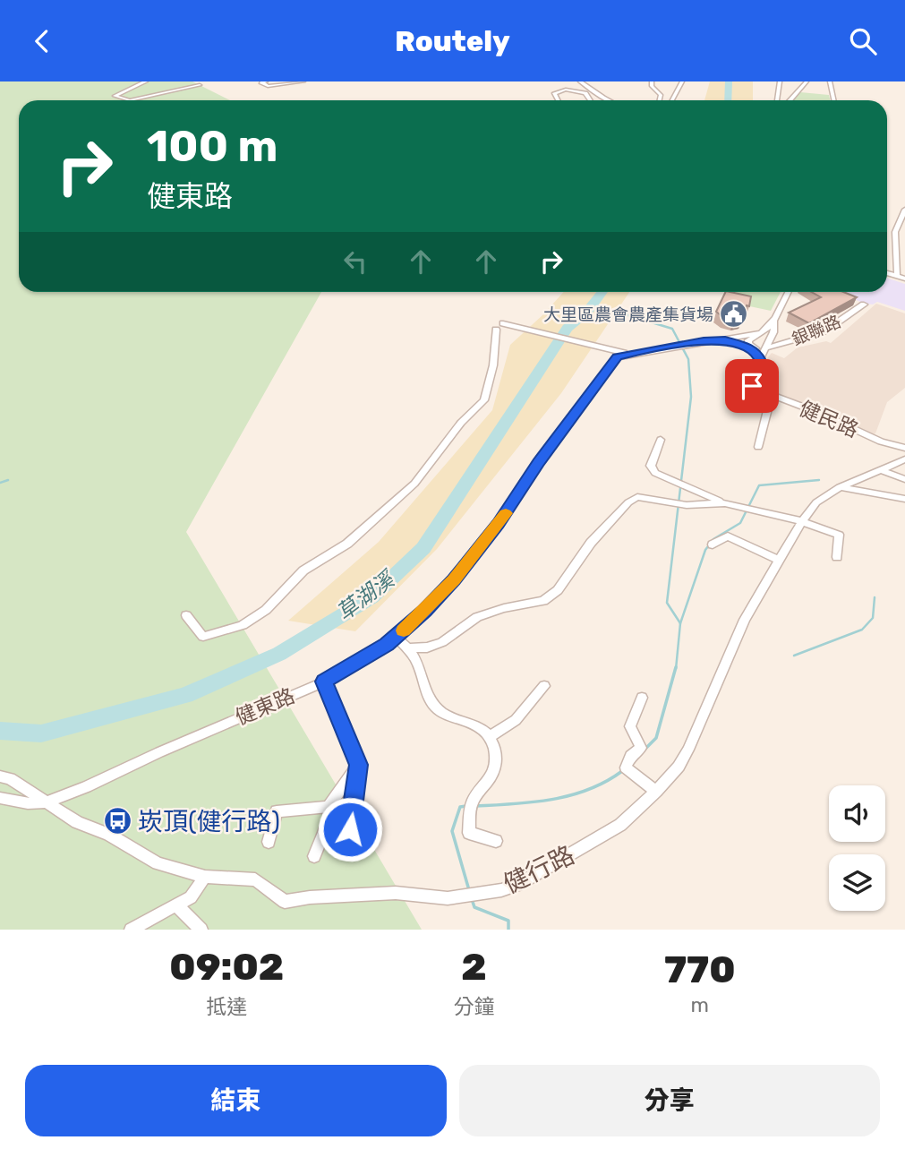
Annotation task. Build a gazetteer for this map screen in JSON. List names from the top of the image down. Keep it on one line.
{"streets":{"street":["銀聯路","健民路","健東路","健行路"]},"crossings":[["銀聯路","健民路"],["銀聯路","健東路"],["健民路","健東路"],["健東路","健行路"]],"water":["草湖溪"],"places":{"public building":["大里區農會農產集貨場"],"bus stop":["崁頂(健行路)"]},"page":{"header":"Routely","turn":["100 m","健東路"],"eta":["09:02","抵達","2","分鐘","770","m"],"buttons":["結束","分享"]}}
